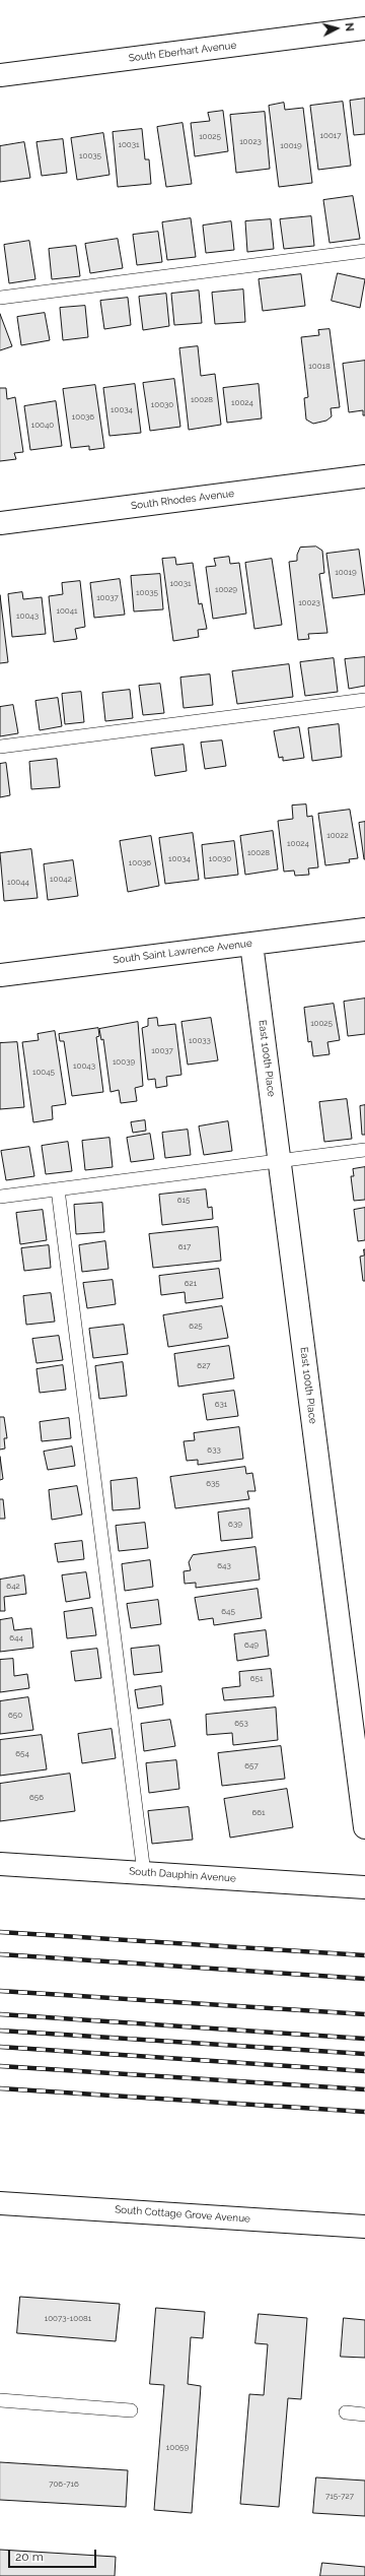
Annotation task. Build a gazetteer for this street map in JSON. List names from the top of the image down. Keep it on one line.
{"streets":{"street":["South Eberhart Avenue","South Rhodes Avenue","South Saint Lawrence Avenue","East 100th Place","South Dauphin Avenue","South Cottage Grove Avenue"]},"crossings":[["South Saint Lawrence Avenue","East 100th Place"]],"house_numbers":["10017","10025","10023","10031","10019","10035","10018","10028","10024","10030","10034","10036","10040","10019","10031","10029","10035","10037","10023","10041","10043","10022","10024","10028","10034","10030","10036","10042","10044","10025","10033","10037","10039","10043","10045","615","617","621","625","627","631","633","635","639","643","642","645","644","649","651","650","653","654","657","656","661","10073-10081","10059","706-716","715-727"],"scale_bar":"20 m","north":"right"}
